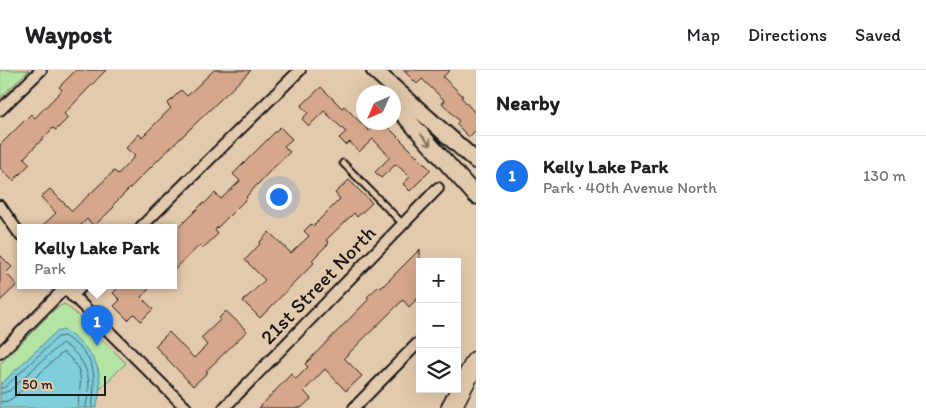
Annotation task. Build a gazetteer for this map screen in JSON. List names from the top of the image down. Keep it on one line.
{"streets":{"street":["21st Street North"]},"scale_bar":"50 m","north":"bottom left","page":{"header":"Waypost","nav":["Map","Directions","Saved"],"heading":"Nearby","list":[{"mark":"1","name":"Kelly Lake Park","note":"Park · 40th Avenue North","value":"130 m"}],"popup":["Kelly Lake Park","Park"],"map_buttons":["+","−"],"pins":"1","scale":"50 m"}}
